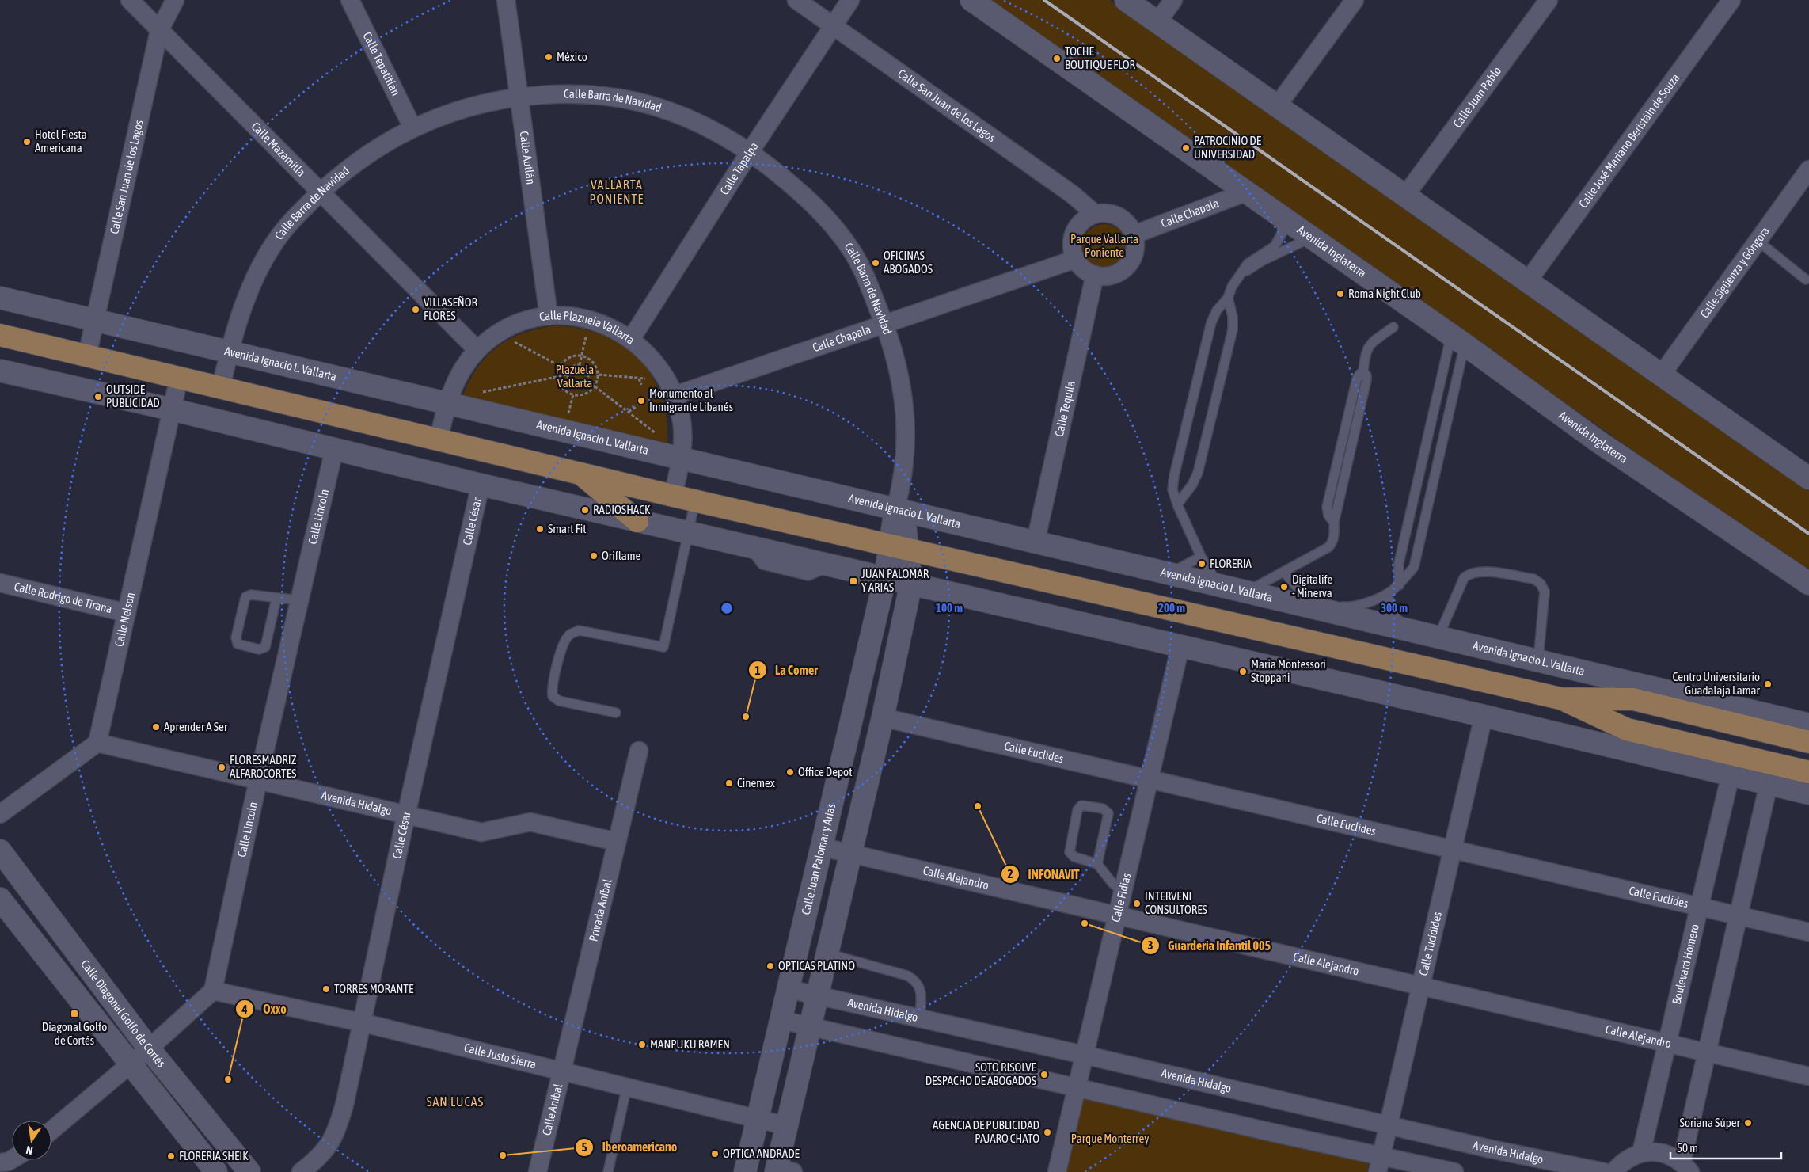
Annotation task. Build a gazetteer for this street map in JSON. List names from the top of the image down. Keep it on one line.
{"streets":{"street":["Calle Tepatitlán","Calle Juan Pablo","Calle Barra de Navidad","Calle San Juan de los Lagos","Calle José Mariano Beristáin de Souza","Calle Mazamitla","Calle Autlán","Calle Tapalpa","Calle Chapala","Avenida Inglaterra","Calle Sigüenza y Góngora","Calle Plazuela Vallarta","Avenida Ignacio L. Vallarta","Calle Tequila","Calle Lincoln","Calle César","Calle Rodrigo de Tirana","Calle Nelson","Calle Euclides","Avenida Hidalgo","Calle Juan Palomar y Arias","Calle Alejandro","Calle Fidias","Privada Aníbal","Calle Tucídides","Boulevard Homero","Calle Diagonal Golfo de Cortés","Calle Justo Sierra","Calle Aníbal"]},"crossings":[["Calle Tepatitlán","Calle Barra de Navidad"],["Calle Barra de Navidad","Calle Mazamitla"],["Calle Barra de Navidad","Calle Autlán"],["Calle Barra de Navidad","Calle Tapalpa"],["Calle Barra de Navidad","Calle Chapala"],["Calle Barra de Navidad","Avenida Ignacio L. Vallarta"],["Calle San Juan de los Lagos","Calle Mazamitla"],["Calle San Juan de los Lagos","Calle Tapalpa"],["Calle San Juan de los Lagos","Calle Chapala"],["Calle San Juan de los Lagos","Avenida Ignacio L. Vallarta"],["Calle San Juan de los Lagos","Calle Tequila"],["Calle Mazamitla","Calle Plazuela Vallarta"],["Calle Autlán","Calle Plazuela Vallarta"],["Calle Tapalpa","Calle Plazuela Vallarta"],["Calle Chapala","Avenida Inglaterra"],["Calle Chapala","Calle Plazuela Vallarta"],["Calle Chapala","Calle Tequila"],["Calle Plazuela Vallarta","Avenida Ignacio L. Vallarta"],["Avenida Ignacio L. Vallarta","Calle Tequila"],["Calle Lincoln","Avenida Hidalgo"],["Calle Lincoln","Calle Justo Sierra"],["Calle César","Avenida Hidalgo"],["Calle César","Calle Justo Sierra"],["Calle Rodrigo de Tirana","Calle Nelson"],["Calle Nelson","Avenida Hidalgo"],["Calle Euclides","Calle Fidias"],["Calle Euclides","Calle Tucídides"],["Calle Euclides","Boulevard Homero"],["Avenida Hidalgo","Calle Juan Palomar y Arias"],["Avenida Hidalgo","Calle Fidias"],["Avenida Hidalgo","Privada Aníbal"],["Avenida Hidalgo","Calle Tucídides"],["Calle Juan Palomar y Arias","Calle Alejandro"],["Calle Juan Palomar y Arias","Calle Justo Sierra"],["Calle Alejandro","Calle Fidias"],["Calle Alejandro","Calle Tucídides"],["Calle Alejandro","Boulevard Homero"],["Privada Aníbal","Calle Justo Sierra"],["Privada Aníbal","Calle Aníbal"],["Calle Justo Sierra","Calle Aníbal"]],"districts":["VALLARTA PONIENTE","SAN LUCAS"],"parks":["Parque Vallarta Poniente","Plazuela Vallarta","Parque Monterrey"],"places":{"other":["México","TOCHE BOUTIQUE FLOR","Hotel Fiesta Americana","PATROCINIO DE UNIVERSIDAD","OFICINAS ABOGADOS","Roma Night Club","VILLASEÑOR FLORES","OUTSIDE PUBLICIDAD","Monumento al Inmigrante Libanés","RADIOSHACK","Smart Fit","Oriflame","FLORERIA","Digitalife - Minerva","Maria Montessori Stoppani","Centro Universitario Guadalaja Lamar","La Comer","Aprender A Ser","FLORESMADRIZ ALFAROCORTES","Office Depot","Cinemex","INFONAVIT","INTERVENI CONSULTORES","Guarderia Infantil 005","OPTICAS PLATINO","TORRES MORANTE","MANPUKU RAMEN","SOTO RISOLVE DESPACHO DE ABOGADOS","Oxxo","Soriana Súper","AGENCIA DE PUBLICIDAD PAJARO CHATO","OPTICA ANDRADE","Iberoamericano","FLORERIA SHEIK"],"transit":["JUAN PALOMAR Y ARIAS","Diagonal Golfo de Cortés"]},"scale_bar":"50 m","north":"bottom","rings":["100 m","200 m","300 m"]}
